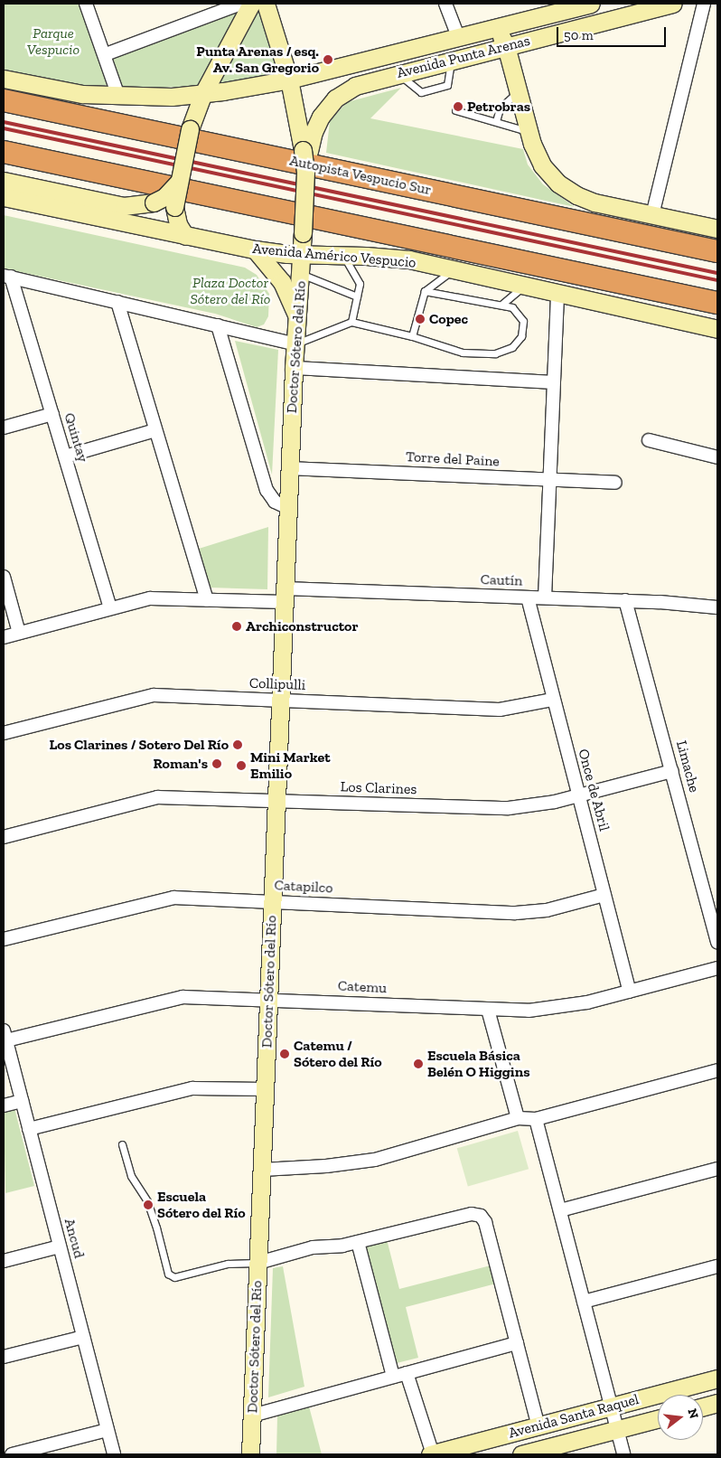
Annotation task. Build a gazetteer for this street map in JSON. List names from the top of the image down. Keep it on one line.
{"streets":{"highway":["Autopista Vespucio Sur"],"main road":["Avenida Punta Arenas","Avenida Américo Vespucio","Doctor Sótero del Río","Avenida Santa Raquel"],"street":["Quintay","Torre del Paine","Cautín","Collipulli","Limache","Los Clarines","Once de Abril","Catapilco","Catemu","Ancud"]},"crossings":[["Avenida Punta Arenas","Doctor Sótero del Río"],["Avenida Américo Vespucio","Doctor Sótero del Río"],["Doctor Sótero del Río","Torre del Paine"],["Doctor Sótero del Río","Cautín"],["Doctor Sótero del Río","Collipulli"],["Doctor Sótero del Río","Los Clarines"],["Doctor Sótero del Río","Catapilco"],["Doctor Sótero del Río","Catemu"],["Quintay","Cautín"],["Cautín","Limache"],["Cautín","Once de Abril"],["Collipulli","Once de Abril"],["Limache","Los Clarines"],["Los Clarines","Once de Abril"],["Once de Abril","Catapilco"],["Once de Abril","Catemu"],["Catemu","Ancud"]],"parks":["Parque Vespucio","Plaza Doctor Sótero del Río"],"places":["Punta Arenas / esq. Av. San Gregorio","Petrobras","Copec","Archiconstructor","Los Clarines / Sotero Del Río","Roman's","Mini Market Emilio","Catemu / Sótero del Río","Escuela Básica Belén O Higgins","Escuela Sótero del Río"],"scale_bar":"50 m","north":"right"}
